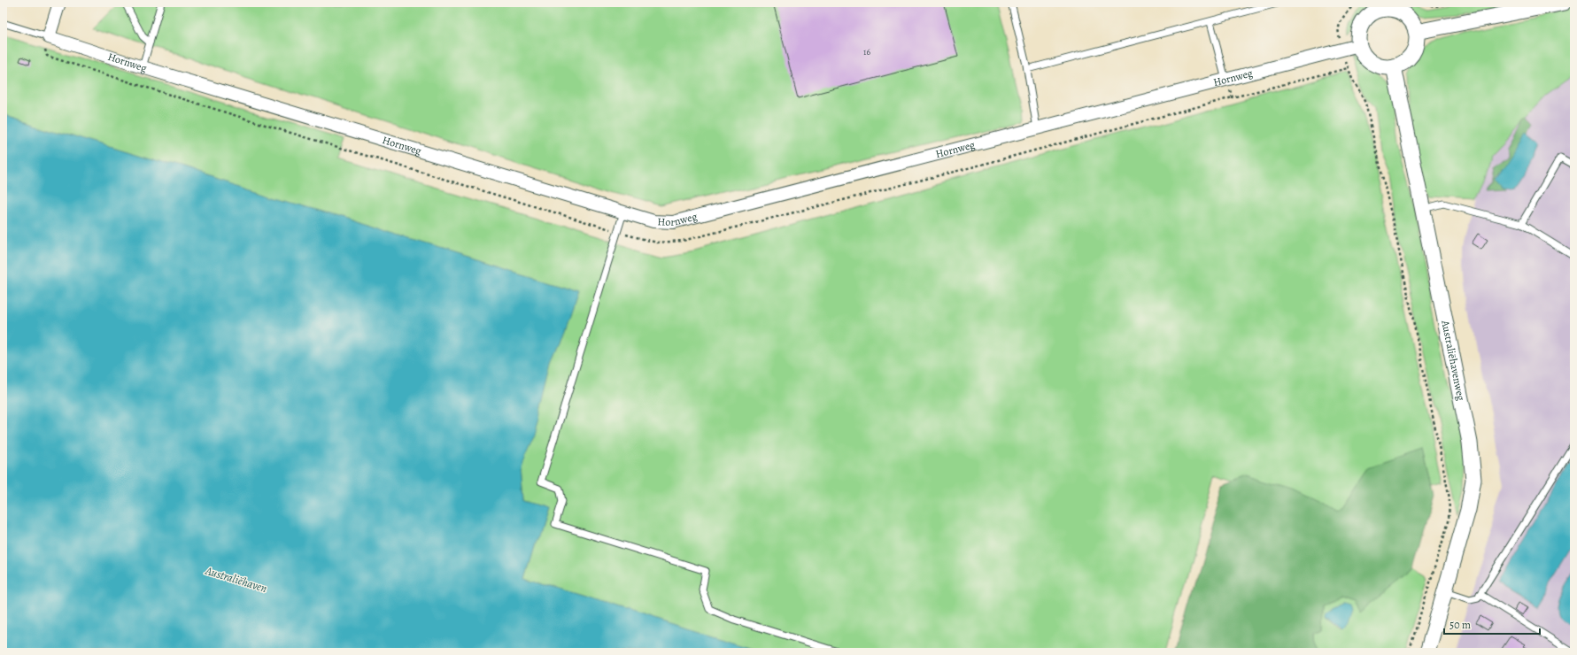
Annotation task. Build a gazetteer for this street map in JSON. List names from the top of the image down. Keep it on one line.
{"streets":{"street":["Hornweg","Australiëhavenweg"]},"crossings":[["Hornweg","Australiëhavenweg"]],"water":["Australiëhaven"],"house_numbers":["16"],"scale_bar":"50 m"}
